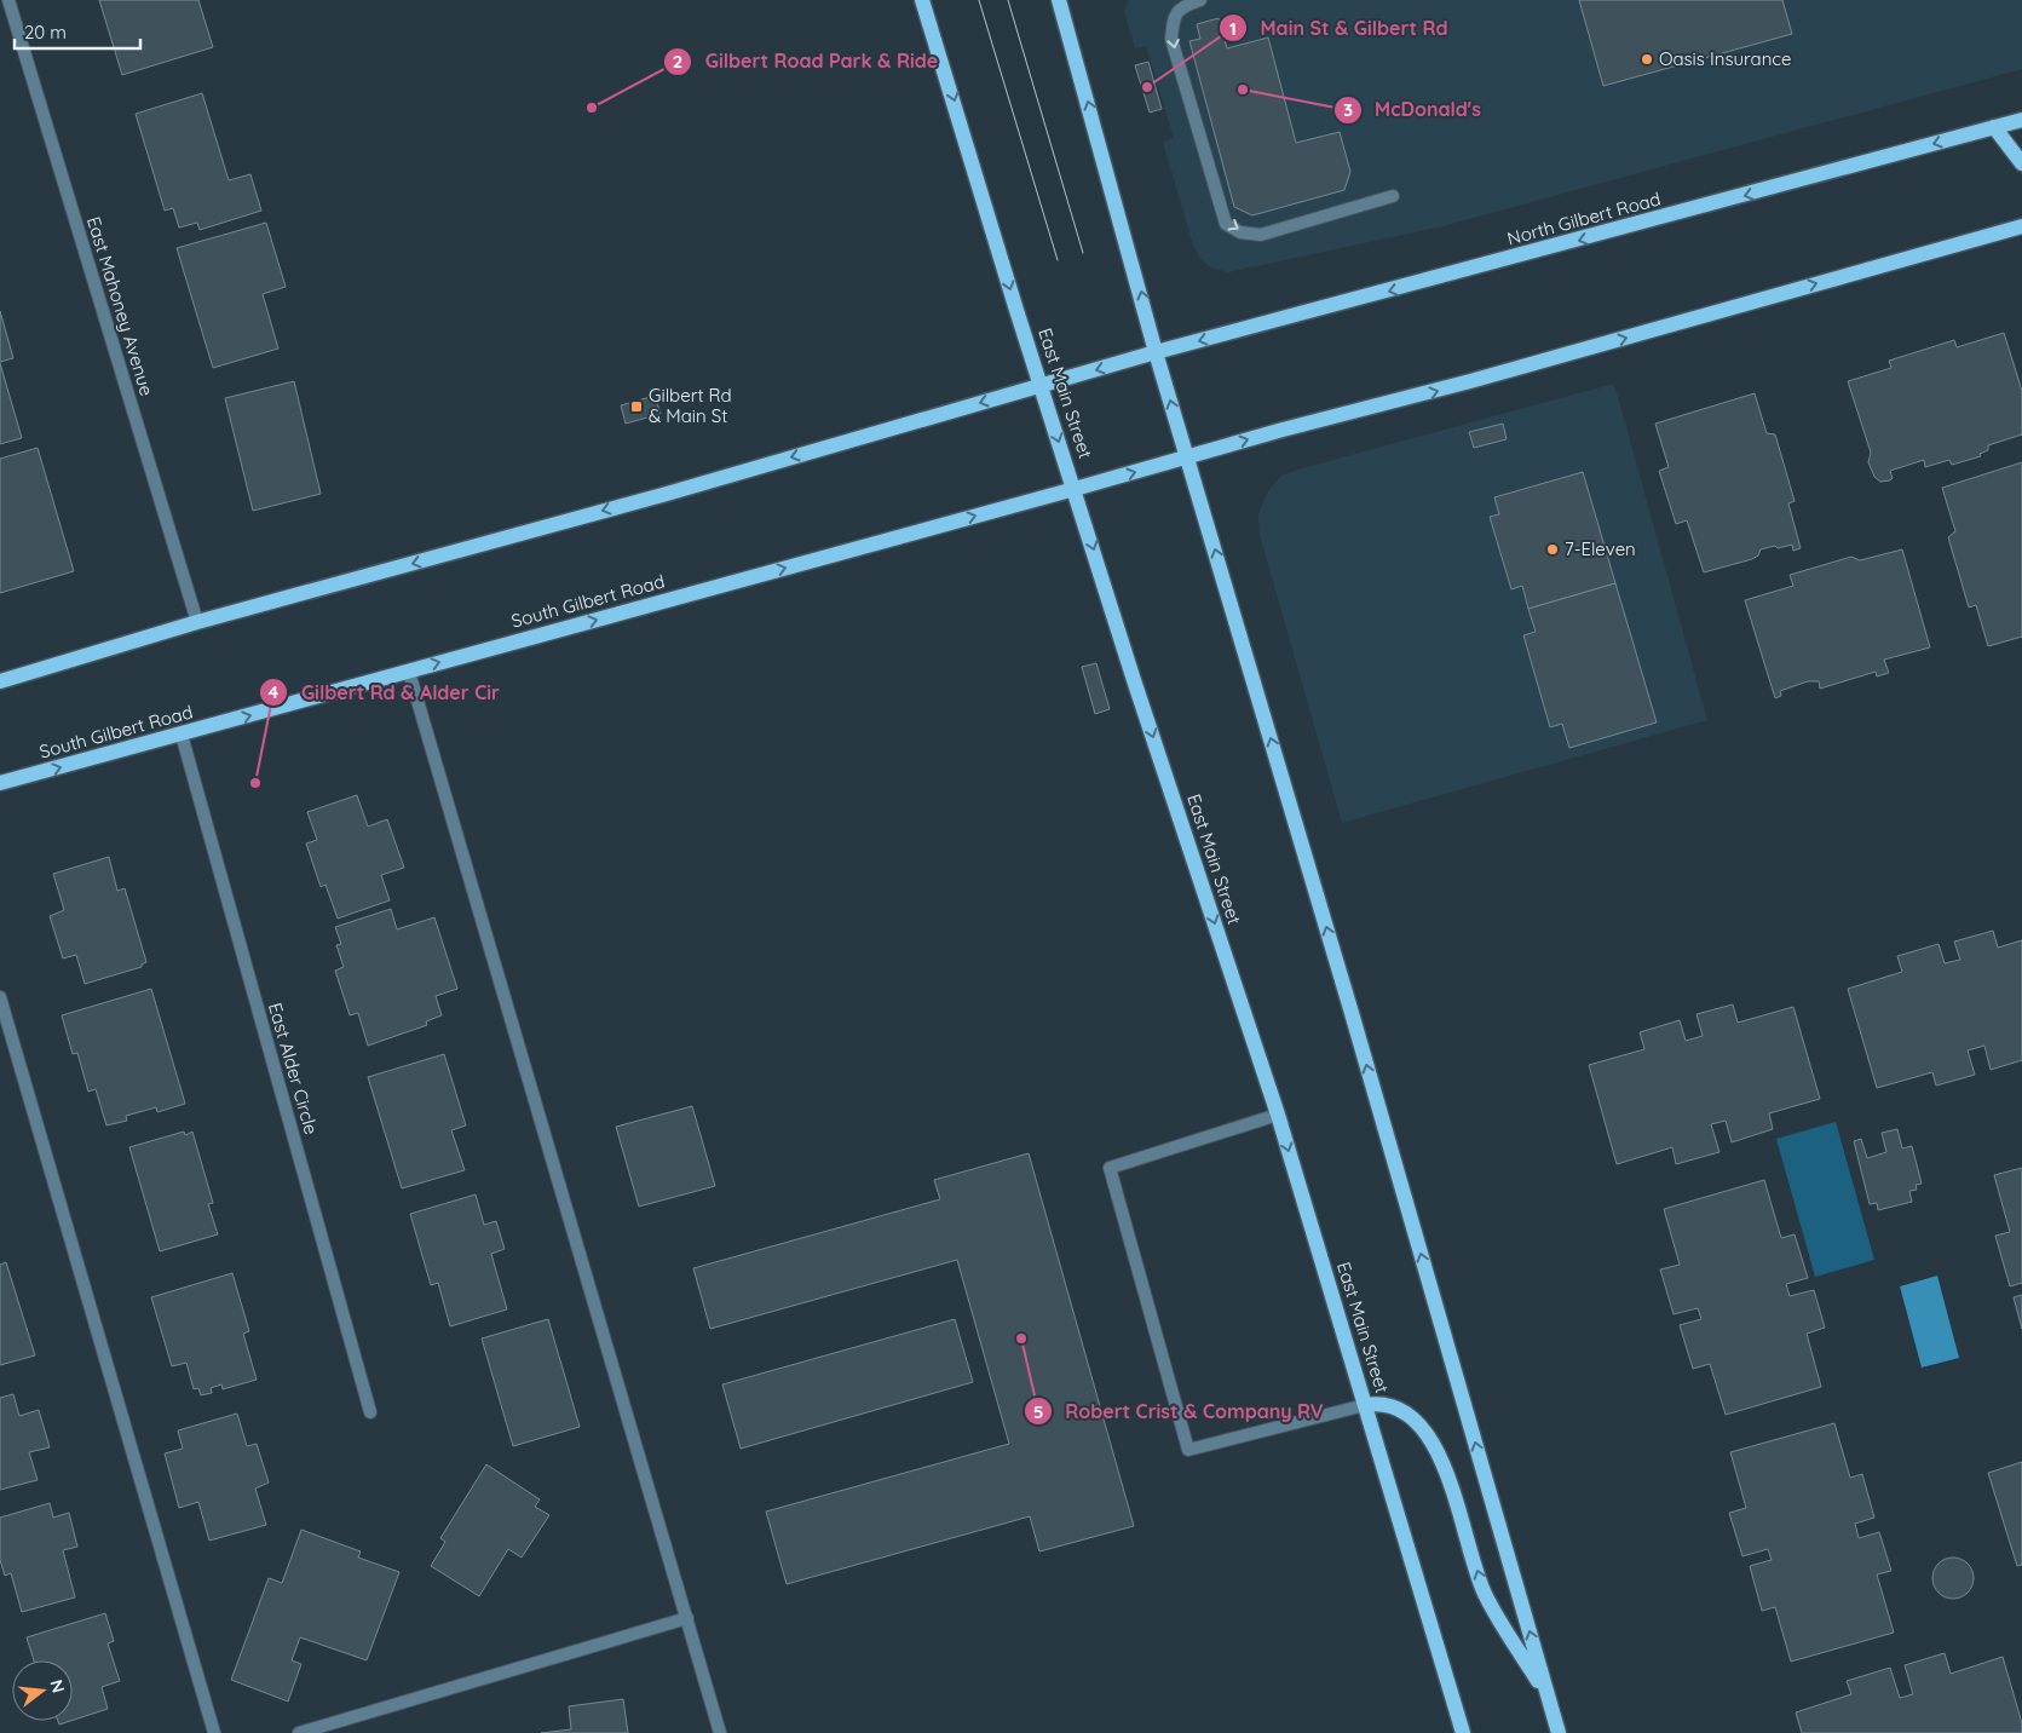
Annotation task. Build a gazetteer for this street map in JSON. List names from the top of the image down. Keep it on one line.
{"streets":{"main road":["North Gilbert Road","East Main Street","South Gilbert Road"],"street":["East Mahoney Avenue","East Alder Circle"]},"crossings":[["East Main Street","South Gilbert Road"],["South Gilbert Road","East Alder Circle"]],"places":{"other":["Oasis Insurance","Main St & Gilbert Rd","McDonald's","Gilbert Road Park & Ride","7-Eleven","Gilbert Rd & Alder Cir","Robert Crist & Company RV"],"transit":["Gilbert Rd & Main St"]},"scale_bar":"20 m","north":"right"}
